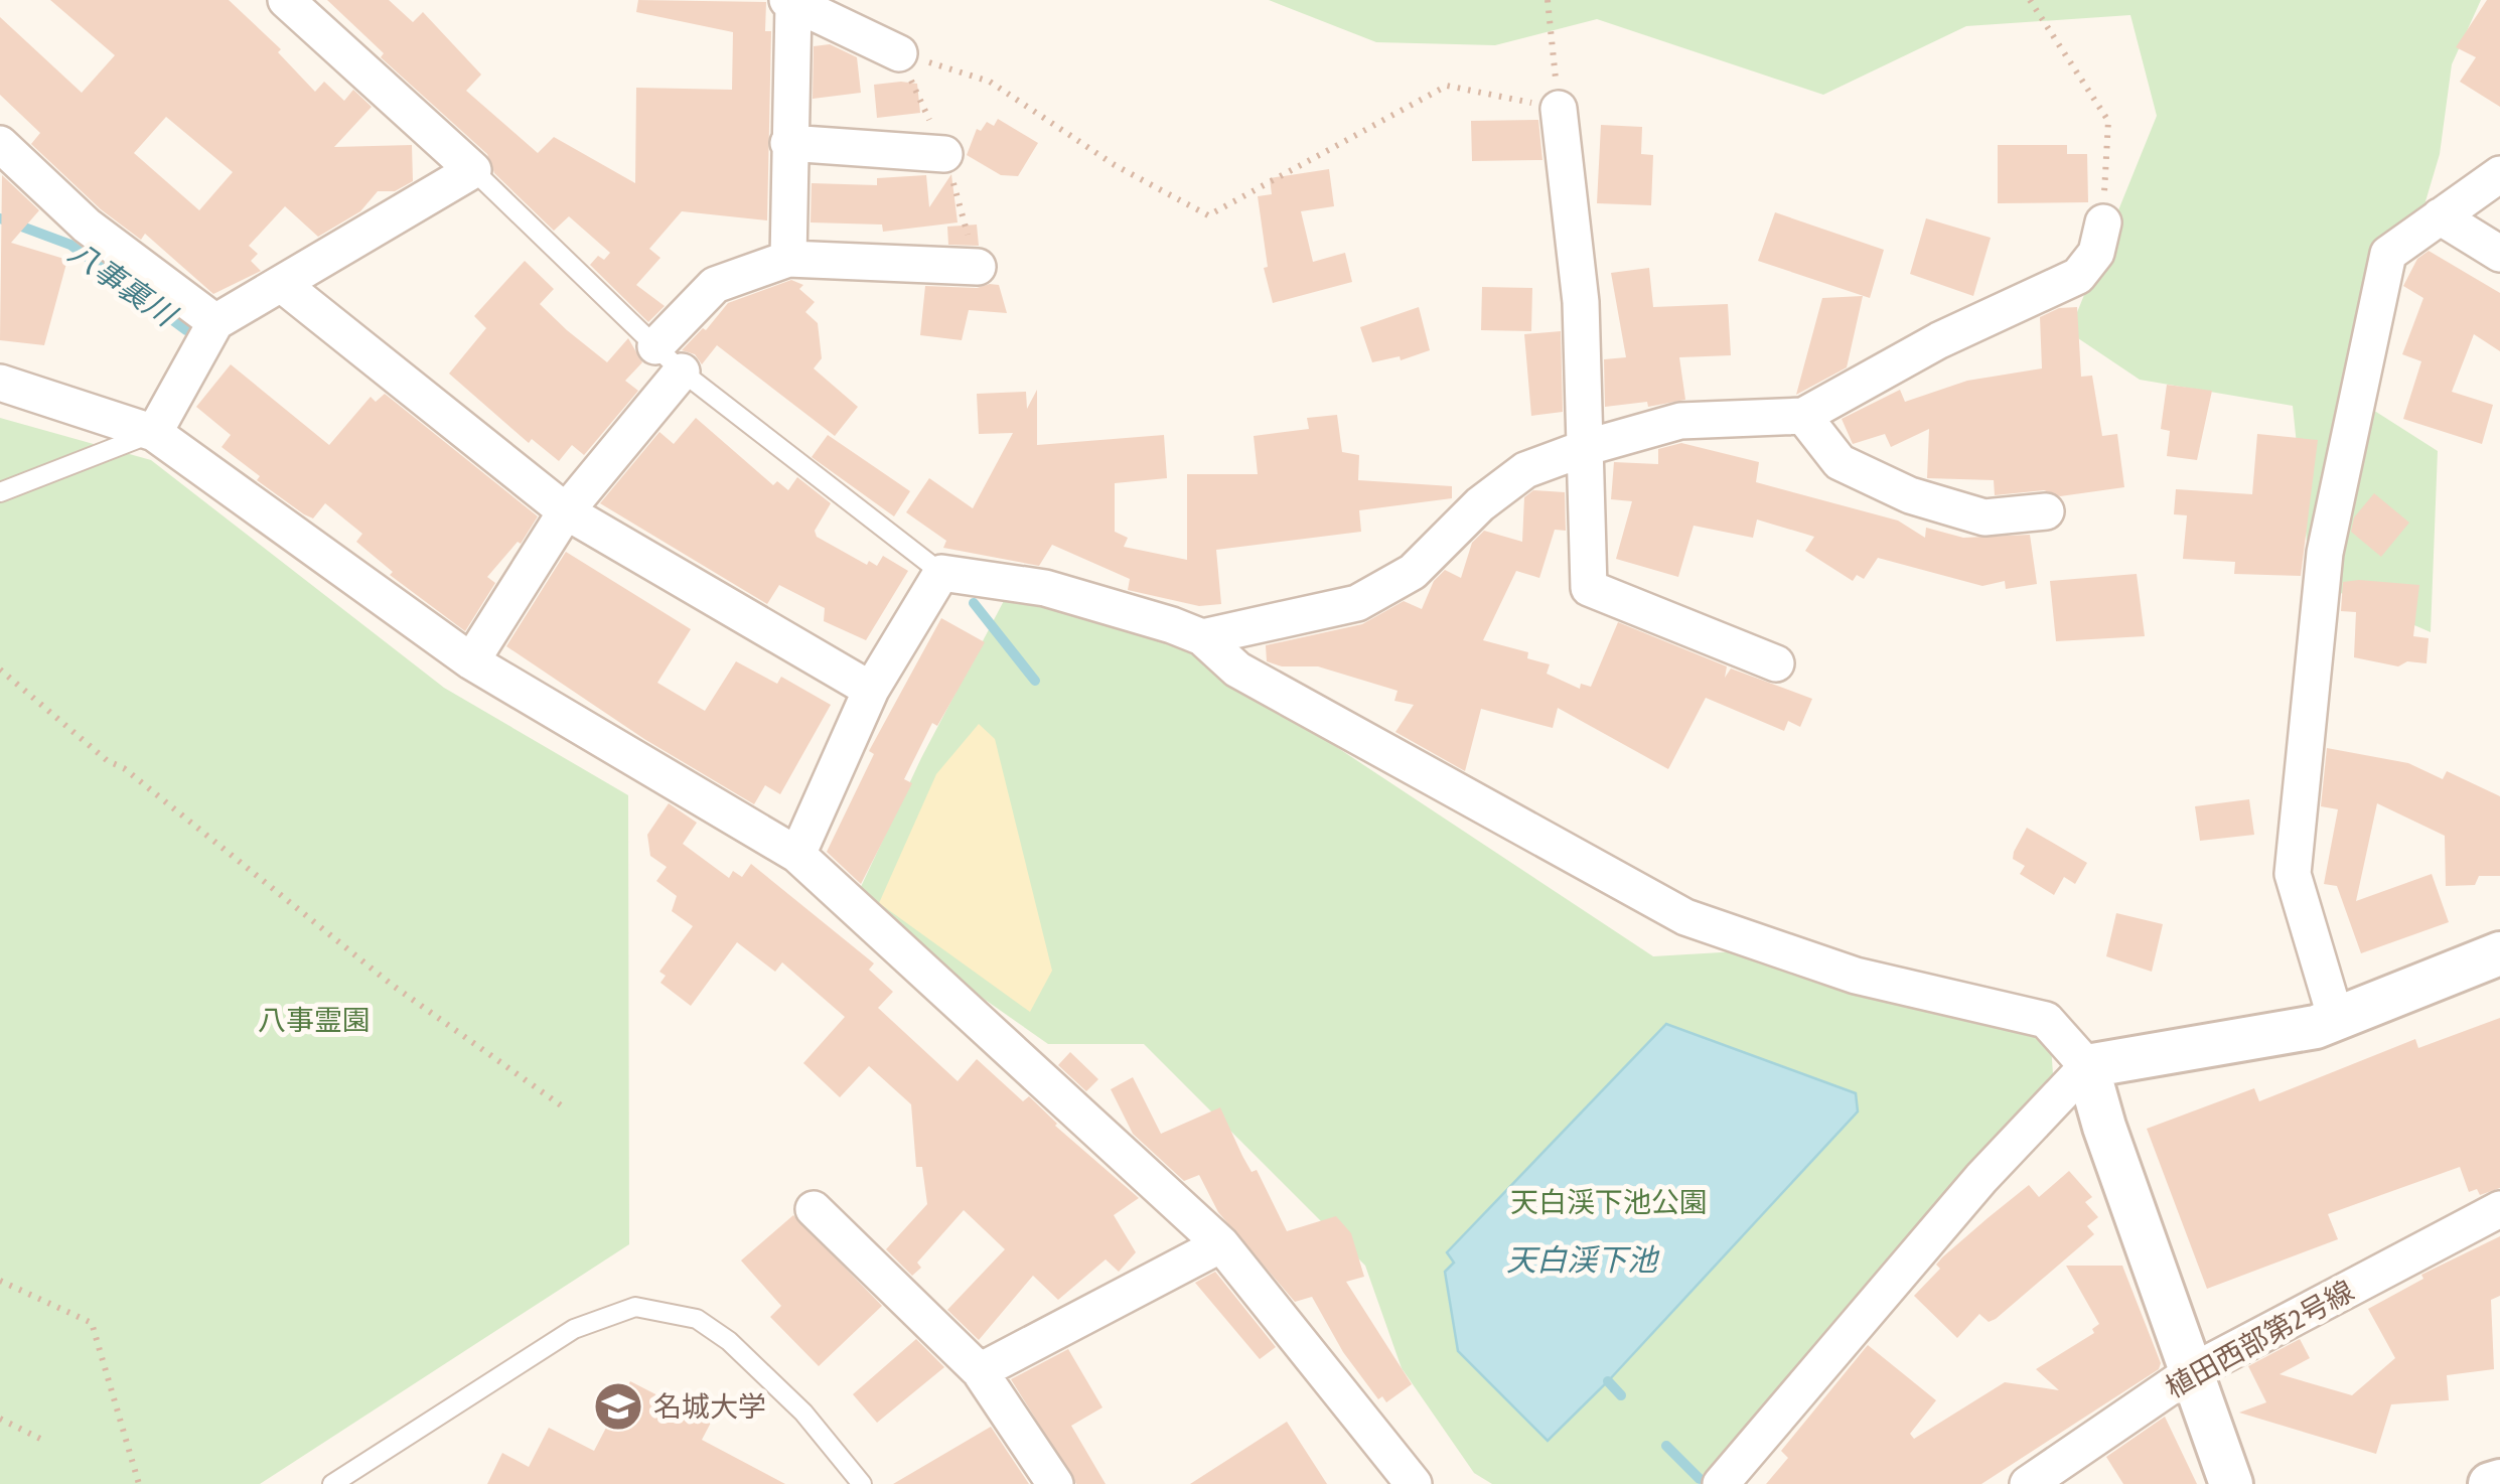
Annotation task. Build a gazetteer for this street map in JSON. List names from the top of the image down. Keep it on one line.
{"streets":{"street":["植田西部第2号線"]},"water":["八事裏川","天白渓下池"],"parks":["八事霊園","天白渓下池公園"],"places":{"school or university":["名城大学"]}}
